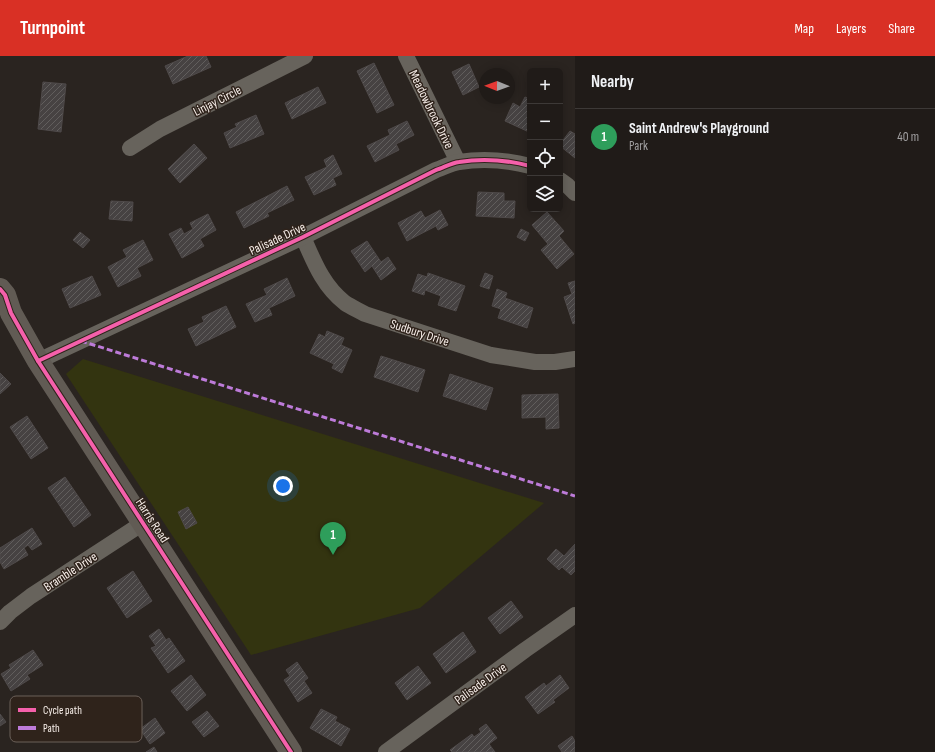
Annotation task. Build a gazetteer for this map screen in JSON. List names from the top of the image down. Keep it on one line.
{"streets":{"street":["Linjay Circle","Meadowbrook Drive","Palisade Drive","Sudbury Drive","Harris Road","Bramble Drive"]},"crossings":[["Meadowbrook Drive","Palisade Drive"],["Palisade Drive","Sudbury Drive"],["Palisade Drive","Harris Road"],["Harris Road","Bramble Drive"]],"legend":["Cycle path","Path"],"north":"left","page":{"header":"Turnpoint","nav":["Map","Layers","Share"],"heading":"Nearby","map_buttons":["+","−"],"list":[{"mark":"1","name":"Saint Andrew's Playground","note":"Park","value":"40 m"}],"pins":"1"}}
